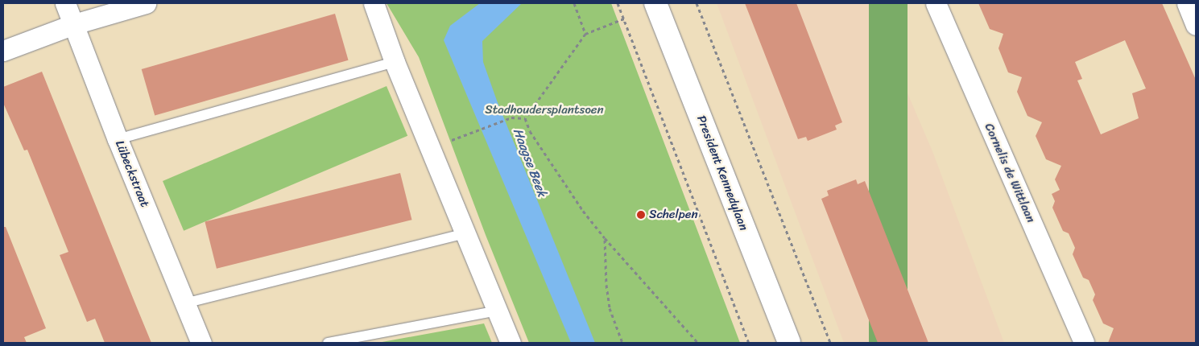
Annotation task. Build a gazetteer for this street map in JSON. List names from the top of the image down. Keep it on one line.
{"streets":{"main road":["President Kennedylaan"],"street":["Cornelis de Wittlaan","Lübeckstraat"]},"water":["Haagse Beek"],"parks":["Stadhoudersplantsoen"],"places":["Schelpen"]}
